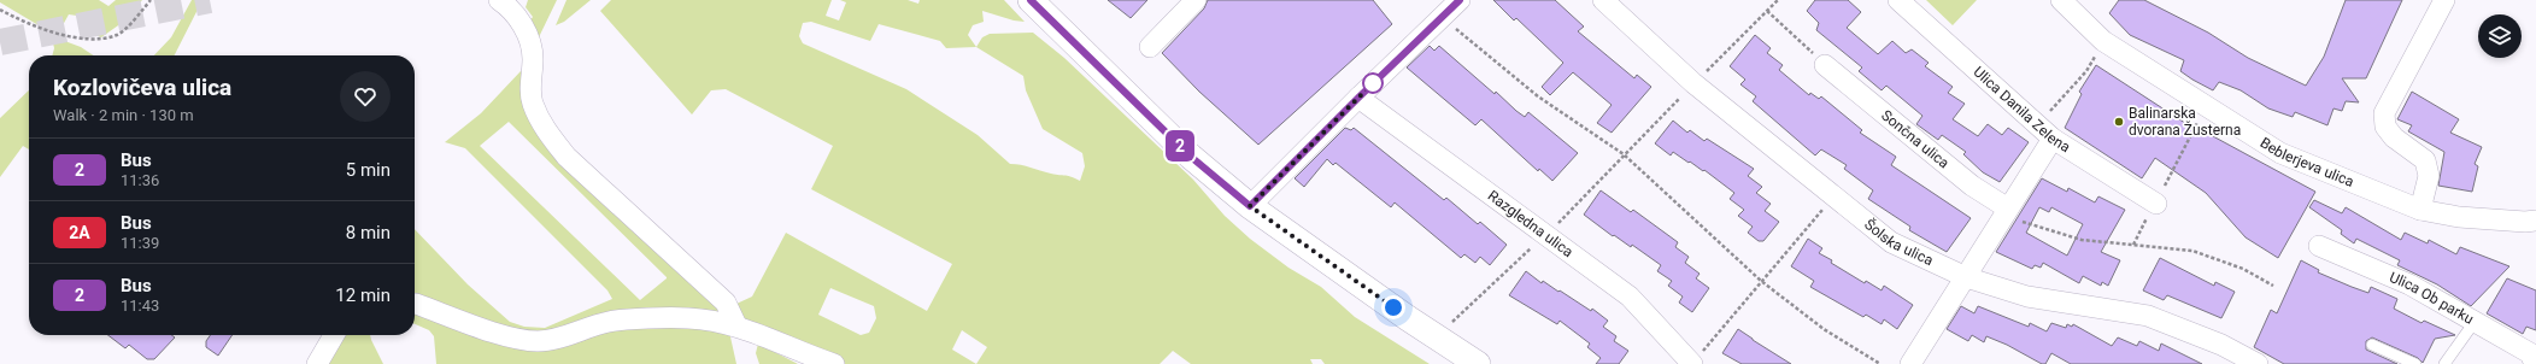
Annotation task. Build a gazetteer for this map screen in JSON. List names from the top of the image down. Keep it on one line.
{"streets":{"street":["Ulica Danila Zelena","Sončna ulica","Beblerjeva ulica","Razgledna ulica","Šolska ulica","Ulica Ob parku"]},"places":["Balinarska dvorana Žusterna"],"lines":["bus line 2"],"page":{"on_map":"2","heading":["Kozlovičeva ulica","Walk · 2 min · 130 m"],"list":[{"mark":"2","name":"Bus","note":"11:36","value":"5 min"},{"mark":"2A","name":"Bus","note":"11:39","value":"8 min"},{"mark":"2","name":"Bus","note":"11:43","value":"12 min"}]}}
